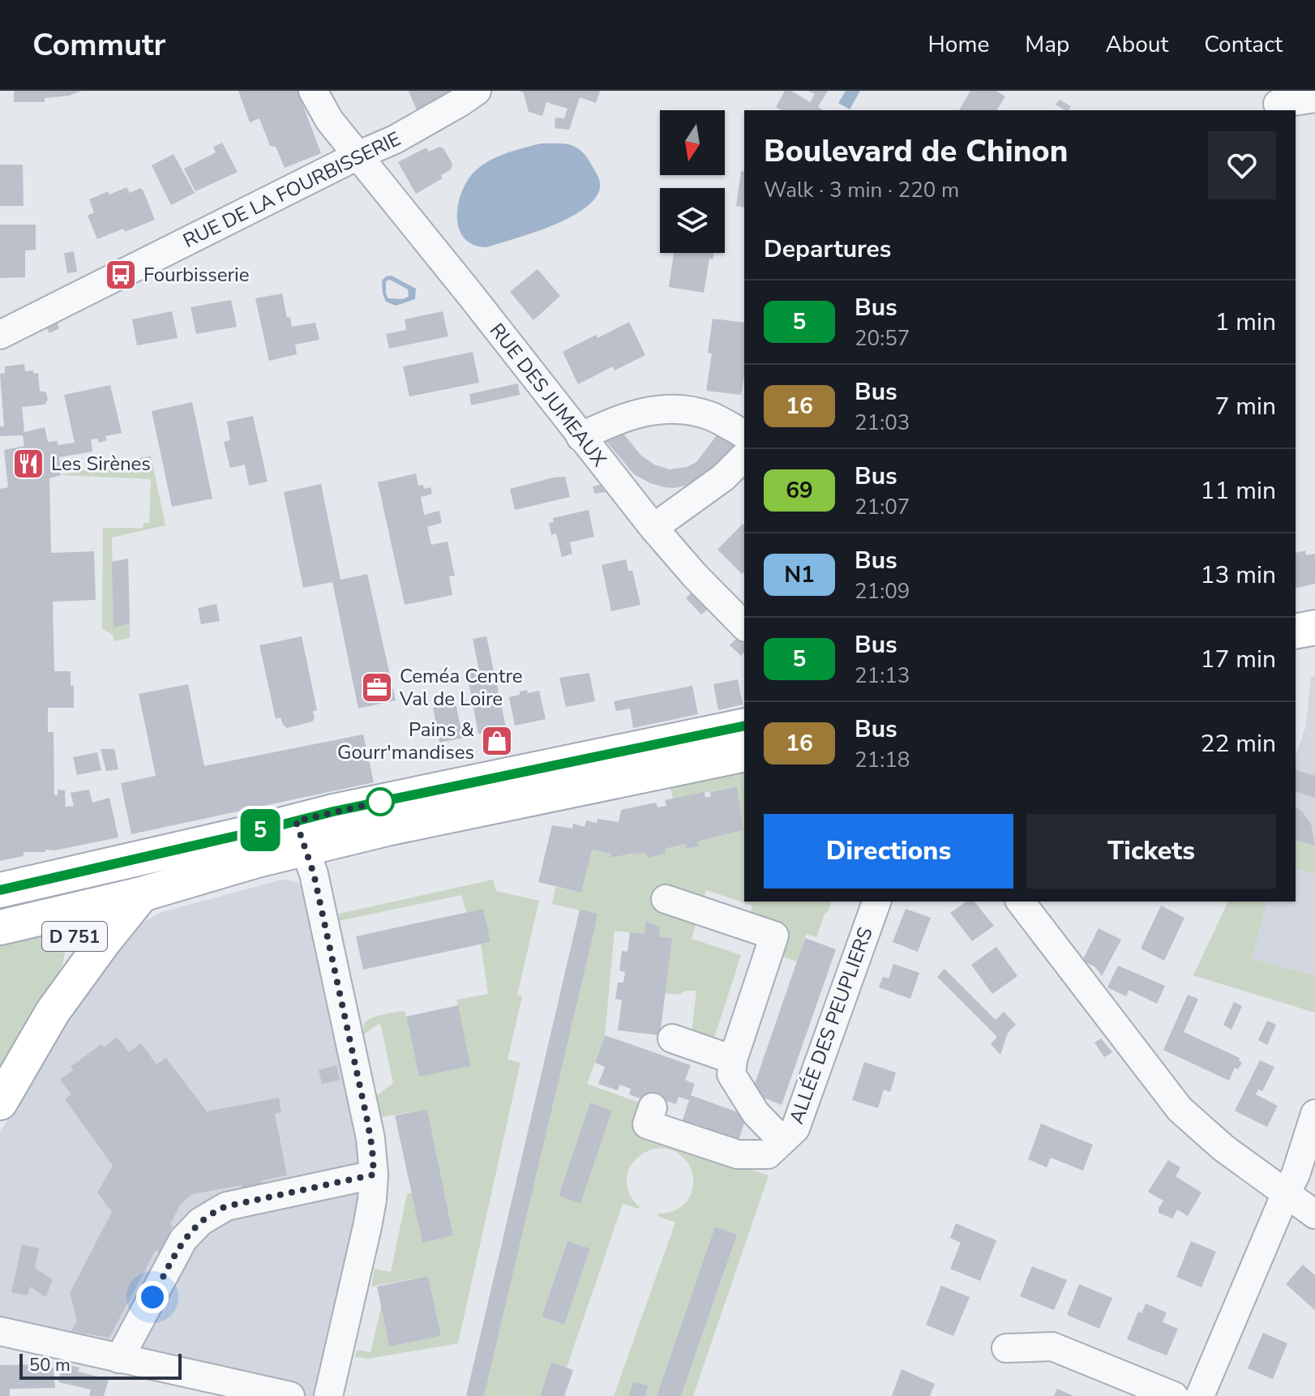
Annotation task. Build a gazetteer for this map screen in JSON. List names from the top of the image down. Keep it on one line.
{"streets":{"main road":["D 751"],"street":["RUE DE LA FOURBISSERIE","RUE DES JUMEAUX","ALLÉE DES PEUPLIERS"]},"crossings":[["RUE DE LA FOURBISSERIE","RUE DES JUMEAUX"]],"places":{"bus stop":["Fourbisserie"],"restaurant":["Les Sirènes"],"office":["Ceméa Centre Val de Loire"],"shop":["Pains & Gourr'mandises"]},"lines":["bus line 5"],"scale_bar":"50 m","north":"bottom","page":{"header":"Commutr","nav":["Home","Map","About","Contact"],"on_map":"5","heading":[["Boulevard de Chinon","Walk · 3 min · 220 m"],"Departures"],"list":[{"mark":"5","name":"Bus","note":"20:57","value":"1 min"},{"mark":"16","name":"Bus","note":"21:03","value":"7 min"},{"mark":"69","name":"Bus","note":"21:07","value":"11 min"},{"mark":"N1","name":"Bus","note":"21:09","value":"13 min"},{"mark":"5","name":"Bus","note":"21:13","value":"17 min"},{"mark":"16","name":"Bus","note":"21:18","value":"22 min"}],"buttons":["Directions","Tickets"],"scale":"50 m"}}
